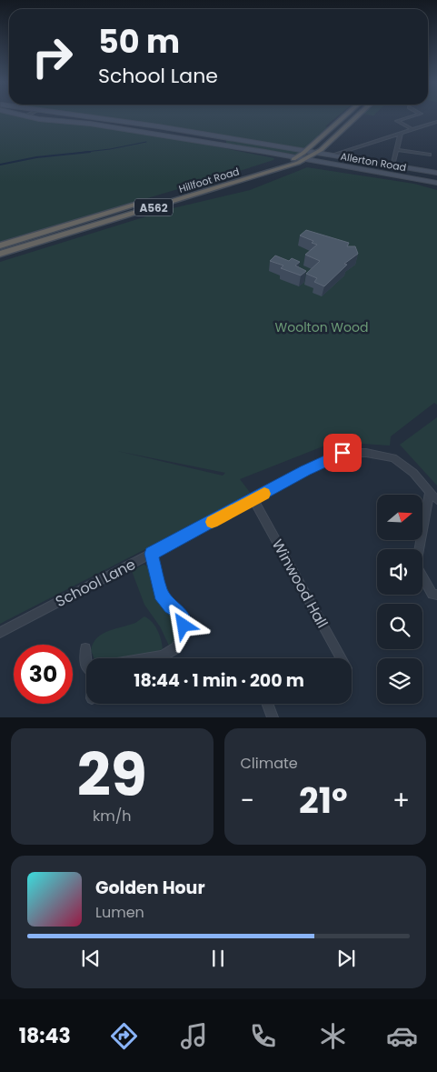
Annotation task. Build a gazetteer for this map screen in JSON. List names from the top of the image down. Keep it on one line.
{"streets":{"highway":["Hillfoot Road","A562"],"main road":["Allerton Road"],"street":["School Lane","Winwood Hall"]},"crossings":[["Allerton Road","Hillfoot Road"],["Allerton Road","A562"],["Hillfoot Road","A562"],["School Lane","Winwood Hall"]],"parks":["Woolton Wood"],"north":"right","page":{"turn":["50 m","School Lane"],"limit":"30","trip":"18:44 · 1 min · 200 m","tile":[["29","km/h"],"Climate"],"heat":["−","21°","+"],"song":["Golden Hour","Lumen"],"tabs":"18:43"}}
